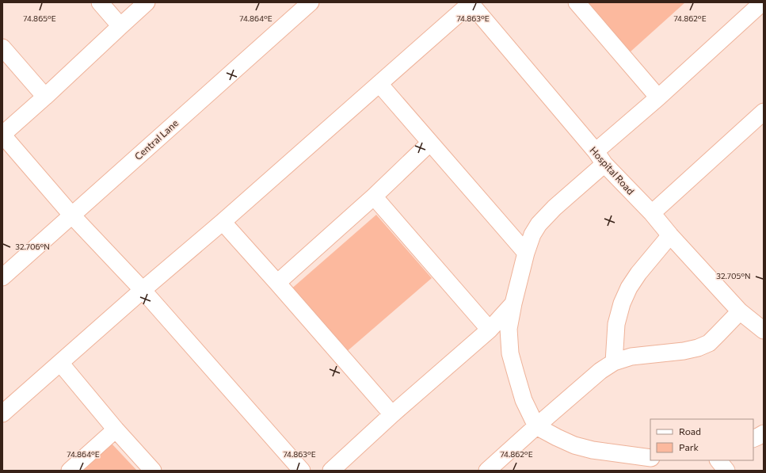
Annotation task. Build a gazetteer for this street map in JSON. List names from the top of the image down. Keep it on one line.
{"streets":{"street":["Central Lane","Hospital Road"]},"legend":["Road","Park"],"coordinates":["74.865°E","74.863°E","74.862°E","74.864°E","32.706°N","32.705°N"]}
